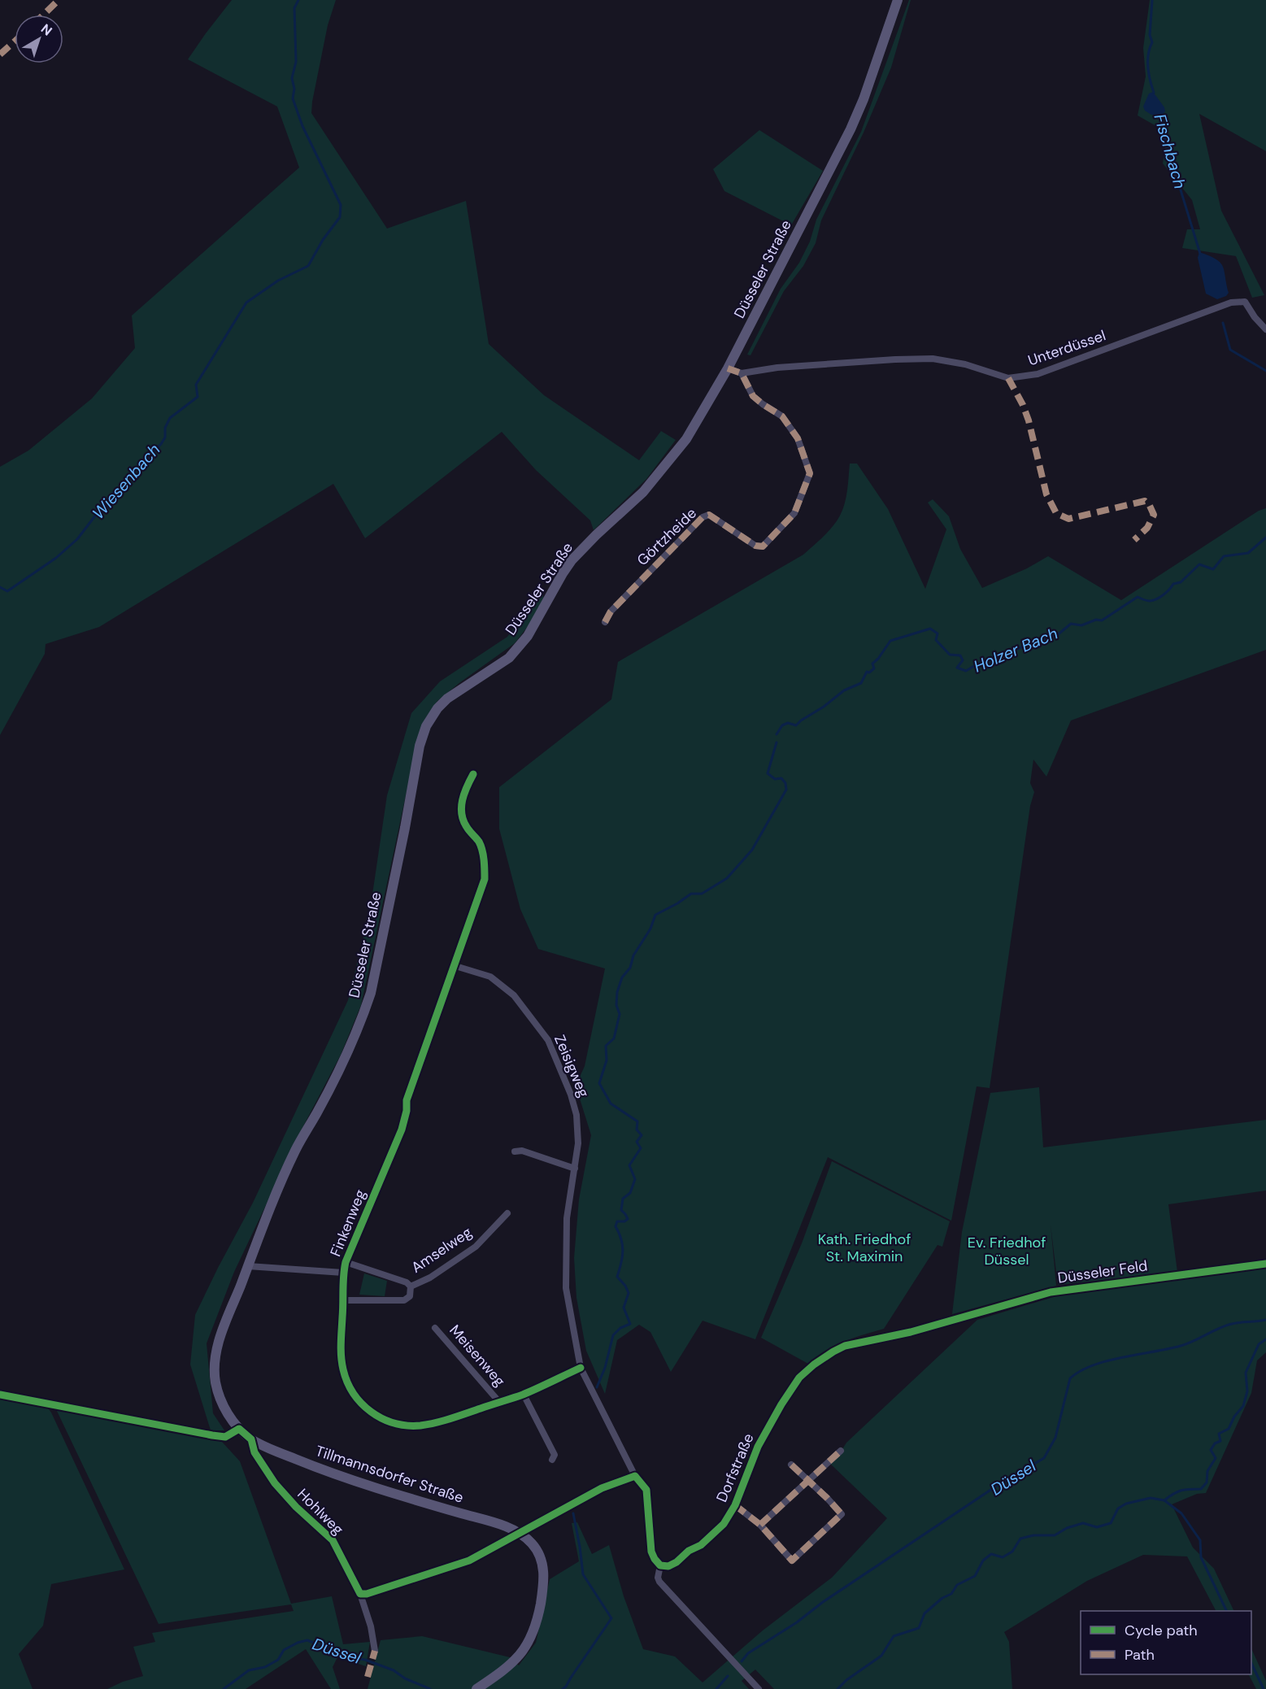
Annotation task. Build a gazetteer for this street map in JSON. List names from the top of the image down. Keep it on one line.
{"streets":{"main road":["Düsseler Straße","Tillmannsdorfer Straße"],"street":["Unterdüssel","Görtzheide","Zeisigweg","Finkenweg","Amselweg","Düsseler Feld","Meisenweg","Dorfstraße","Hohlweg"]},"crossings":[["Düsseler Straße","Finkenweg"],["Düsseler Straße","Tillmannsdorfer Straße"],["Unterdüssel","Görtzheide"],["Zeisigweg","Finkenweg"],["Finkenweg","Amselweg"],["Finkenweg","Meisenweg"],["Finkenweg","Tillmannsdorfer Straße"],["Düsseler Feld","Dorfstraße"]],"water":["Fischbach","Wiesenbach","Holzer Bach","Düssel"],"parks":["Kath. Friedhof St. Maximin","Ev. Friedhof Düssel"],"legend":["Cycle path","Path"],"north":"top right"}
